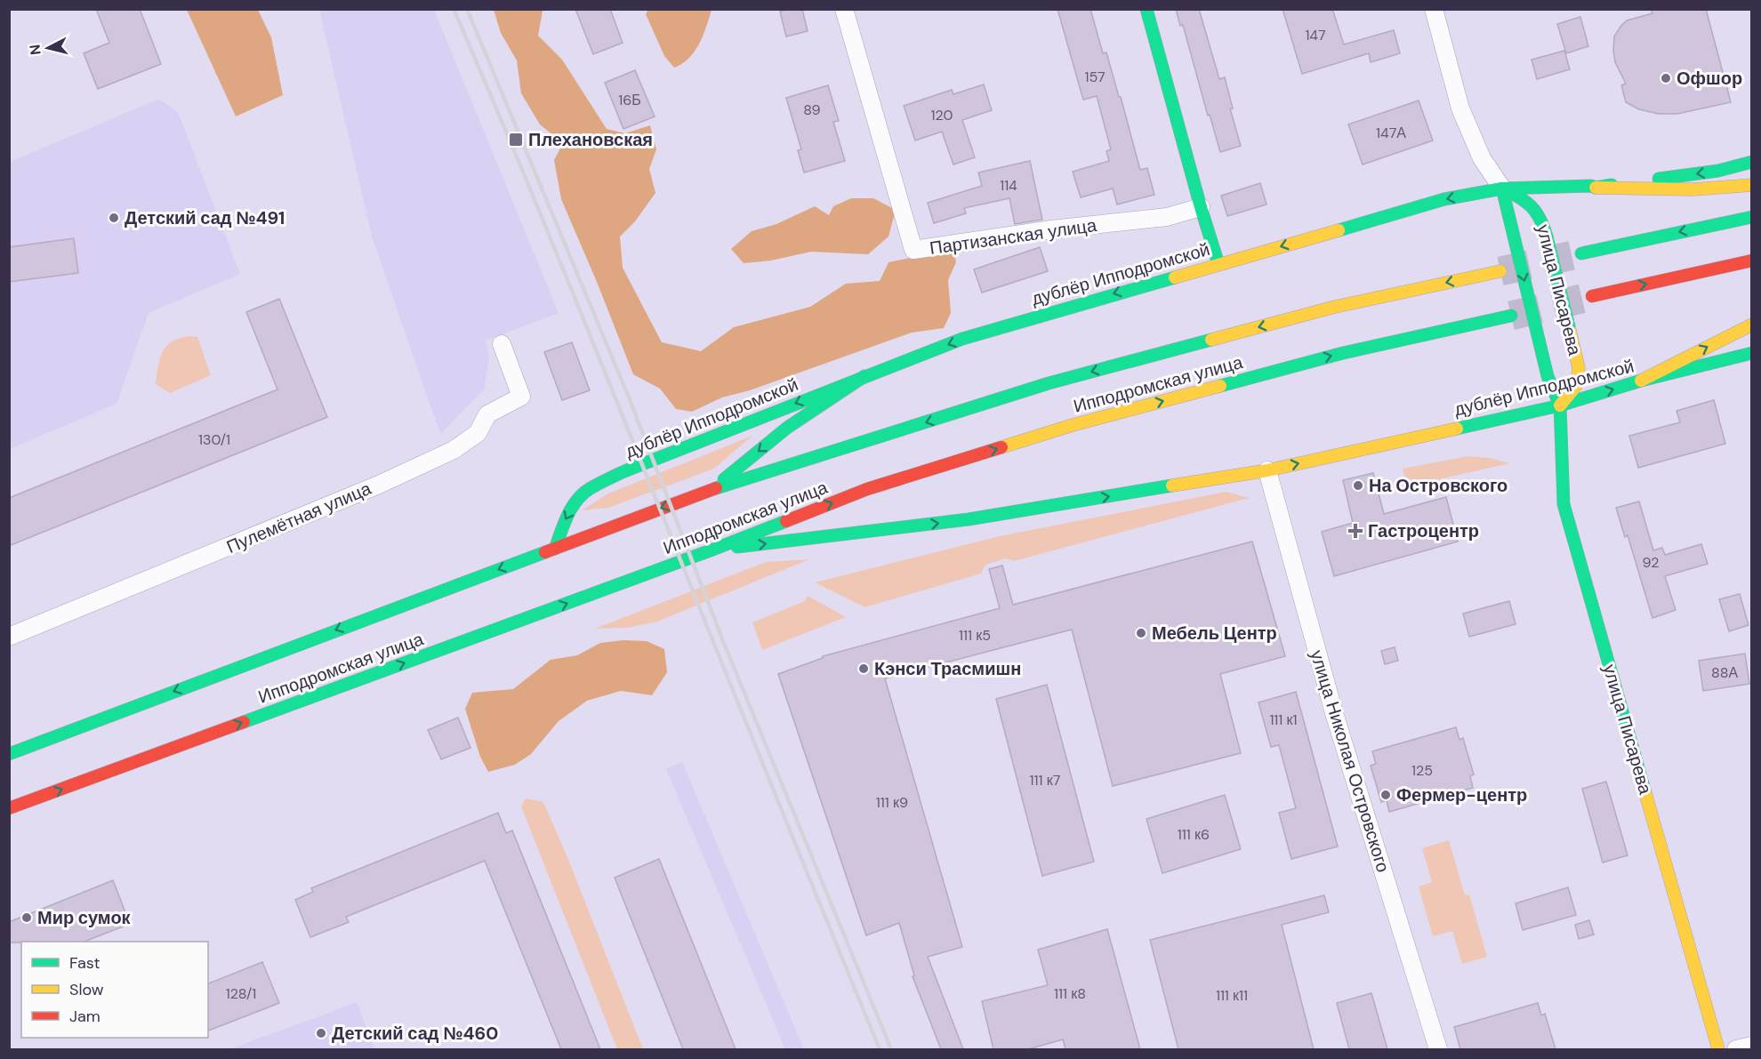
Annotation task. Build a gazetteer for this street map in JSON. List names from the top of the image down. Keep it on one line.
{"streets":{"main road":["дублёр Ипподромской","улица Писарева","Ипподромская улица"],"street":["Партизанская улица","Пулемётная улица","улица Николая Островского"]},"crossings":[["дублёр Ипподромской","улица Писарева"],["дублёр Ипподромской","Ипподромская улица"],["дублёр Ипподромской","улица Николая Островского"]],"places":{"other":["Офшор","Детский сад №491","На Островского","Мебель Центр","Кэнси Трасмишн","Фермер-центр","Мир сумок","Детский сад №460"],"transit":["Плехановская"],"health":["Гастроцентр"]},"house_numbers":["147","157","16Б","89","120","147А","114","130/1","92","111 к5","88А","111 к1","125","111 к7","111 к9","111 к6","128/1","111 к8","111 к11"],"legend":["Fast","Slow","Jam"],"north":"left"}
